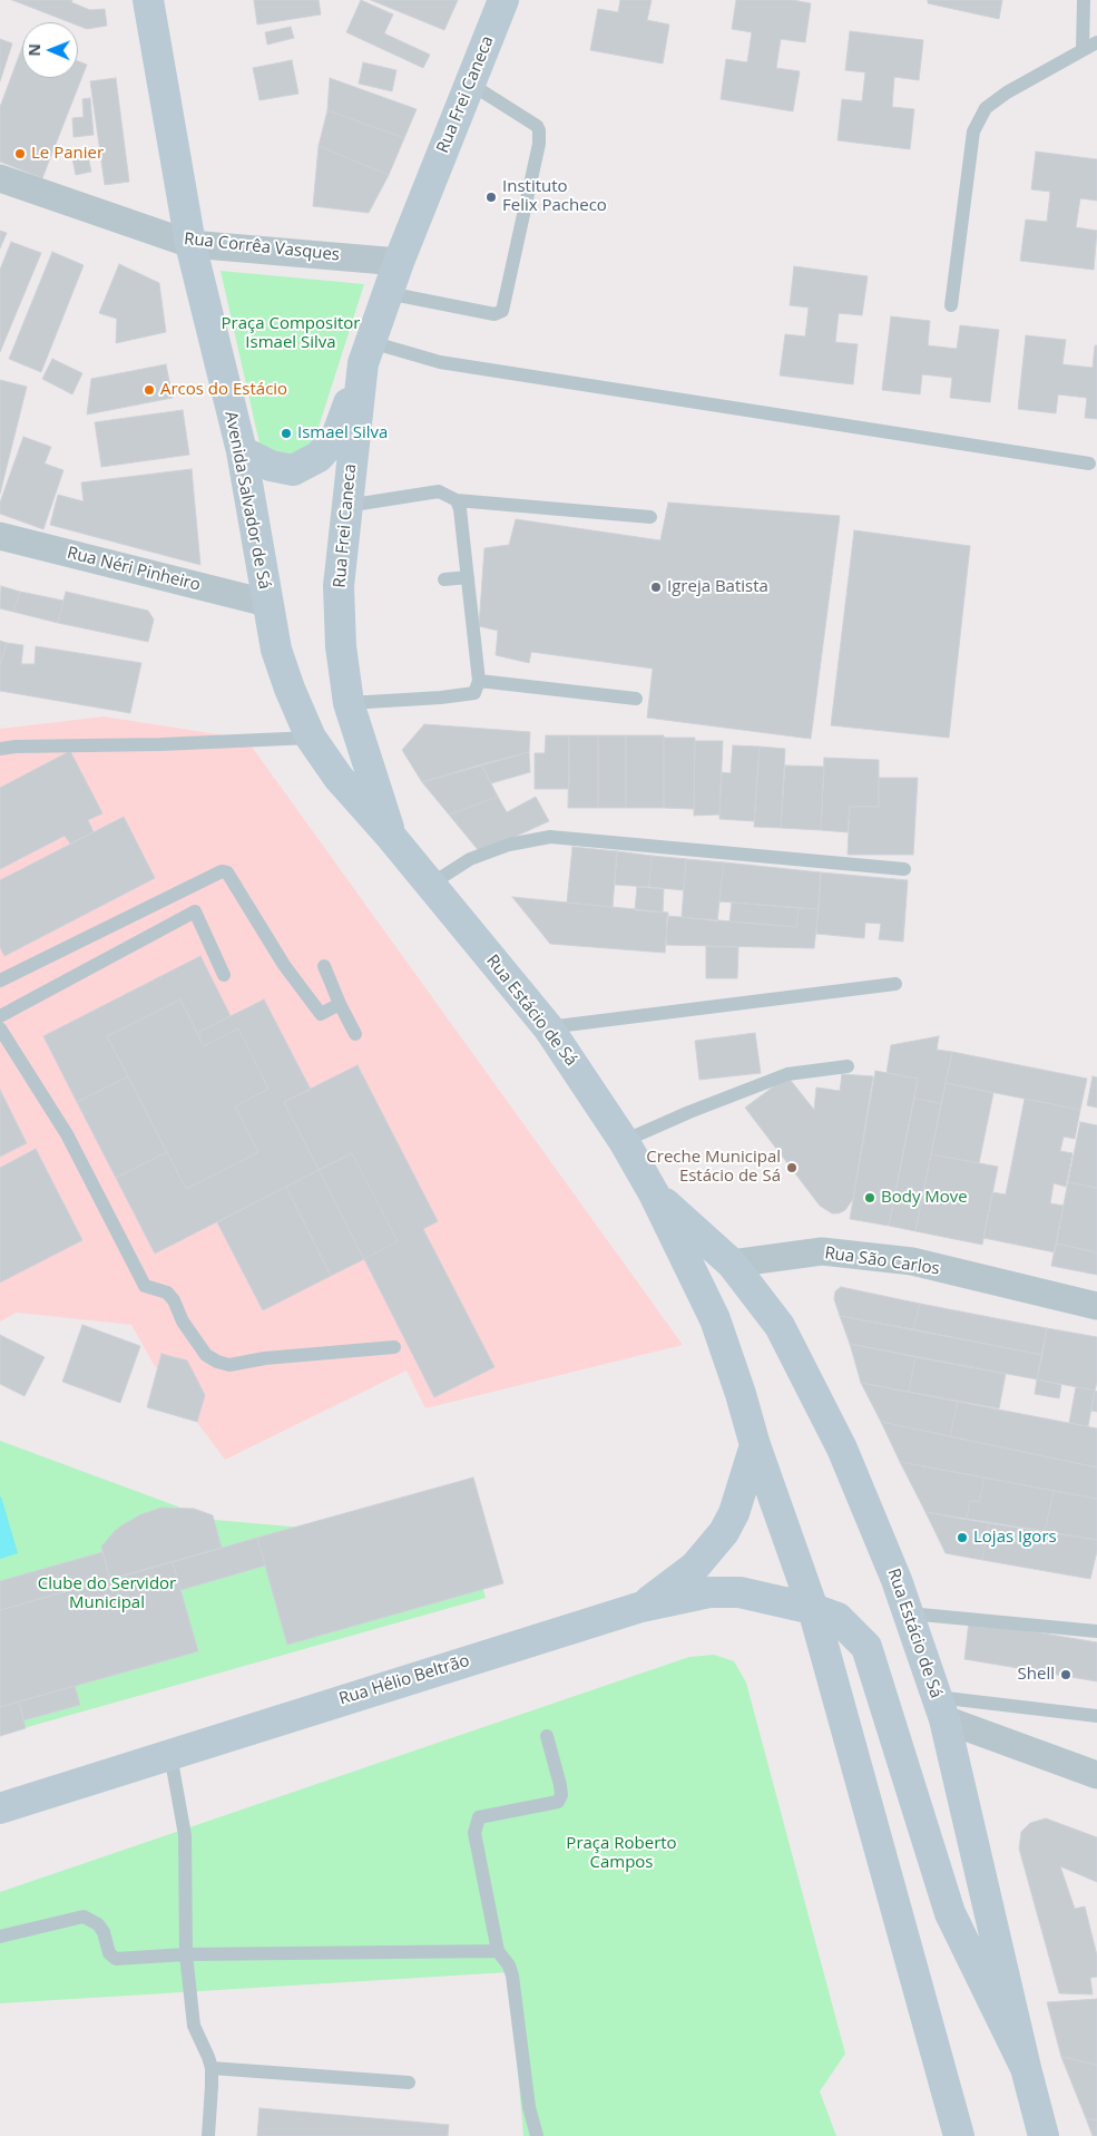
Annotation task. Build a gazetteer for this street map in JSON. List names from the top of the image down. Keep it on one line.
{"streets":{"main road":["Rua Frei Caneca","Avenida Salvador de Sá","Rua Estácio de Sá","Rua Hélio Beltrão"],"street":["Rua Corrêa Vasques","Rua Néri Pinheiro","Rua São Carlos"]},"crossings":[["Rua Frei Caneca","Rua Corrêa Vasques"],["Rua Frei Caneca","Avenida Salvador de Sá"],["Rua Frei Caneca","Rua Estácio de Sá"],["Rua Corrêa Vasques","Avenida Salvador de Sá"],["Avenida Salvador de Sá","Rua Néri Pinheiro"],["Avenida Salvador de Sá","Rua Estácio de Sá"],["Rua Estácio de Sá","Rua São Carlos"],["Rua Estácio de Sá","Rua Hélio Beltrão"]],"parks":["Praça Compositor Ismael Silva","Clube do Servidor Municipal","Praça Roberto Campos"],"places":["Le Panier","Instituto Felix Pacheco","Arcos do Estácio","Ismael Silva","Igreja Batista","Creche Municipal Estácio de Sá","Body Move","Lojas Igors","Shell"],"north":"left"}
